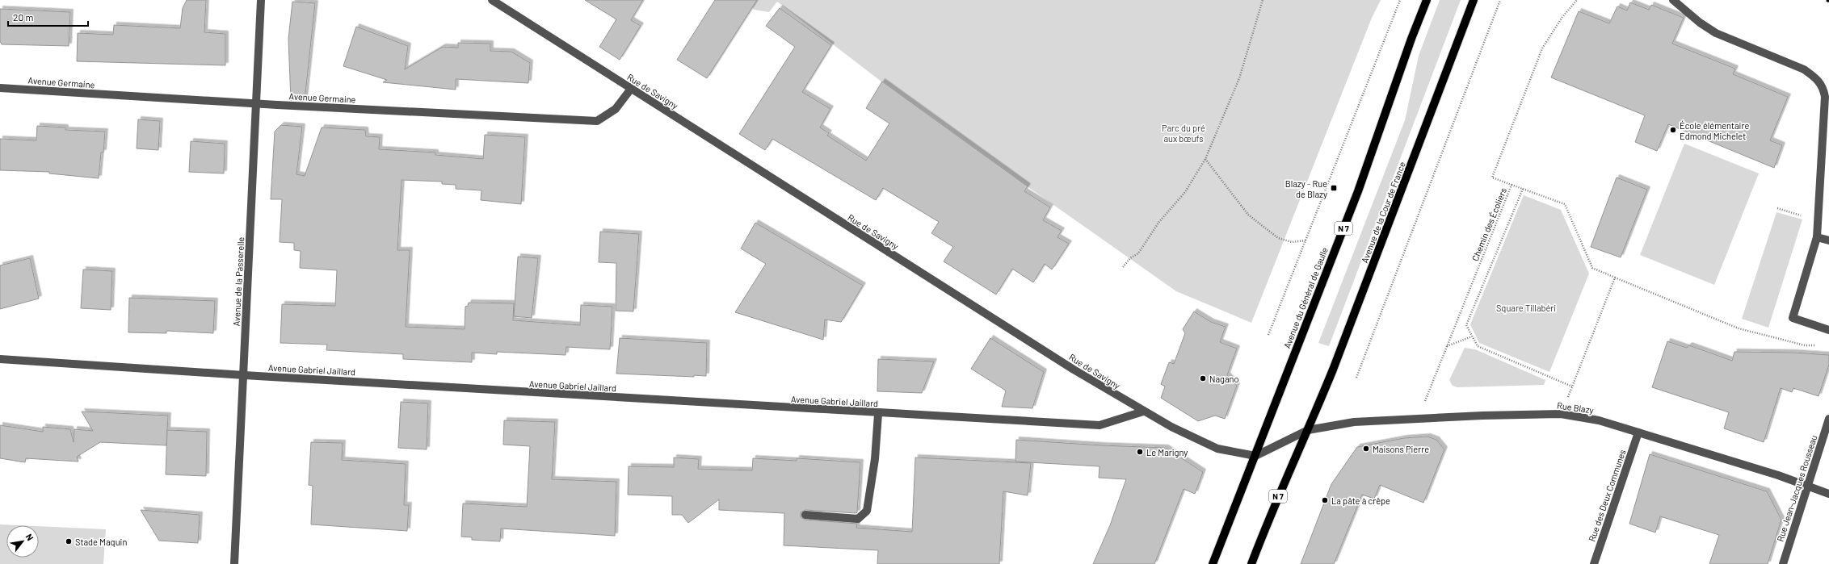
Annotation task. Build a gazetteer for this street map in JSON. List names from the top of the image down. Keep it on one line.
{"streets":{"main road":["Avenue de la Cour de France","N 7","Avenue du Général de Gaulle"],"street":["Avenue Germaine","Rue de Savigny","Avenue de la Passerelle","Avenue Gabriel Jaillard","Rue Blazy","Rue Jean-Jacques Rousseau","Rue des Deux Communes"],"path":["Chemin des Écoliers"]},"crossings":[["Avenue Germaine","Rue de Savigny"],["Avenue Germaine","Avenue de la Passerelle"],["Rue de Savigny","Avenue du Général de Gaulle"],["Rue de Savigny","Avenue Gabriel Jaillard"],["Avenue de la Cour de France","Rue Blazy"],["Chemin des Écoliers","Rue Blazy"],["Avenue de la Passerelle","Avenue Gabriel Jaillard"],["Rue Blazy","Rue Jean-Jacques Rousseau"],["Rue Blazy","Rue des Deux Communes"]],"parks":["Parc du pré aux bœufs","Square Tillabéri"],"places":{"other":["École élémentaire Edmond Michelet","Nagano","Maisons Pierre","Le Marigny","La pâte à crêpe","Stade Maquin"],"transit":["Blazy - Rue de Blazy"]},"scale_bar":"20 m","north":"top right"}
